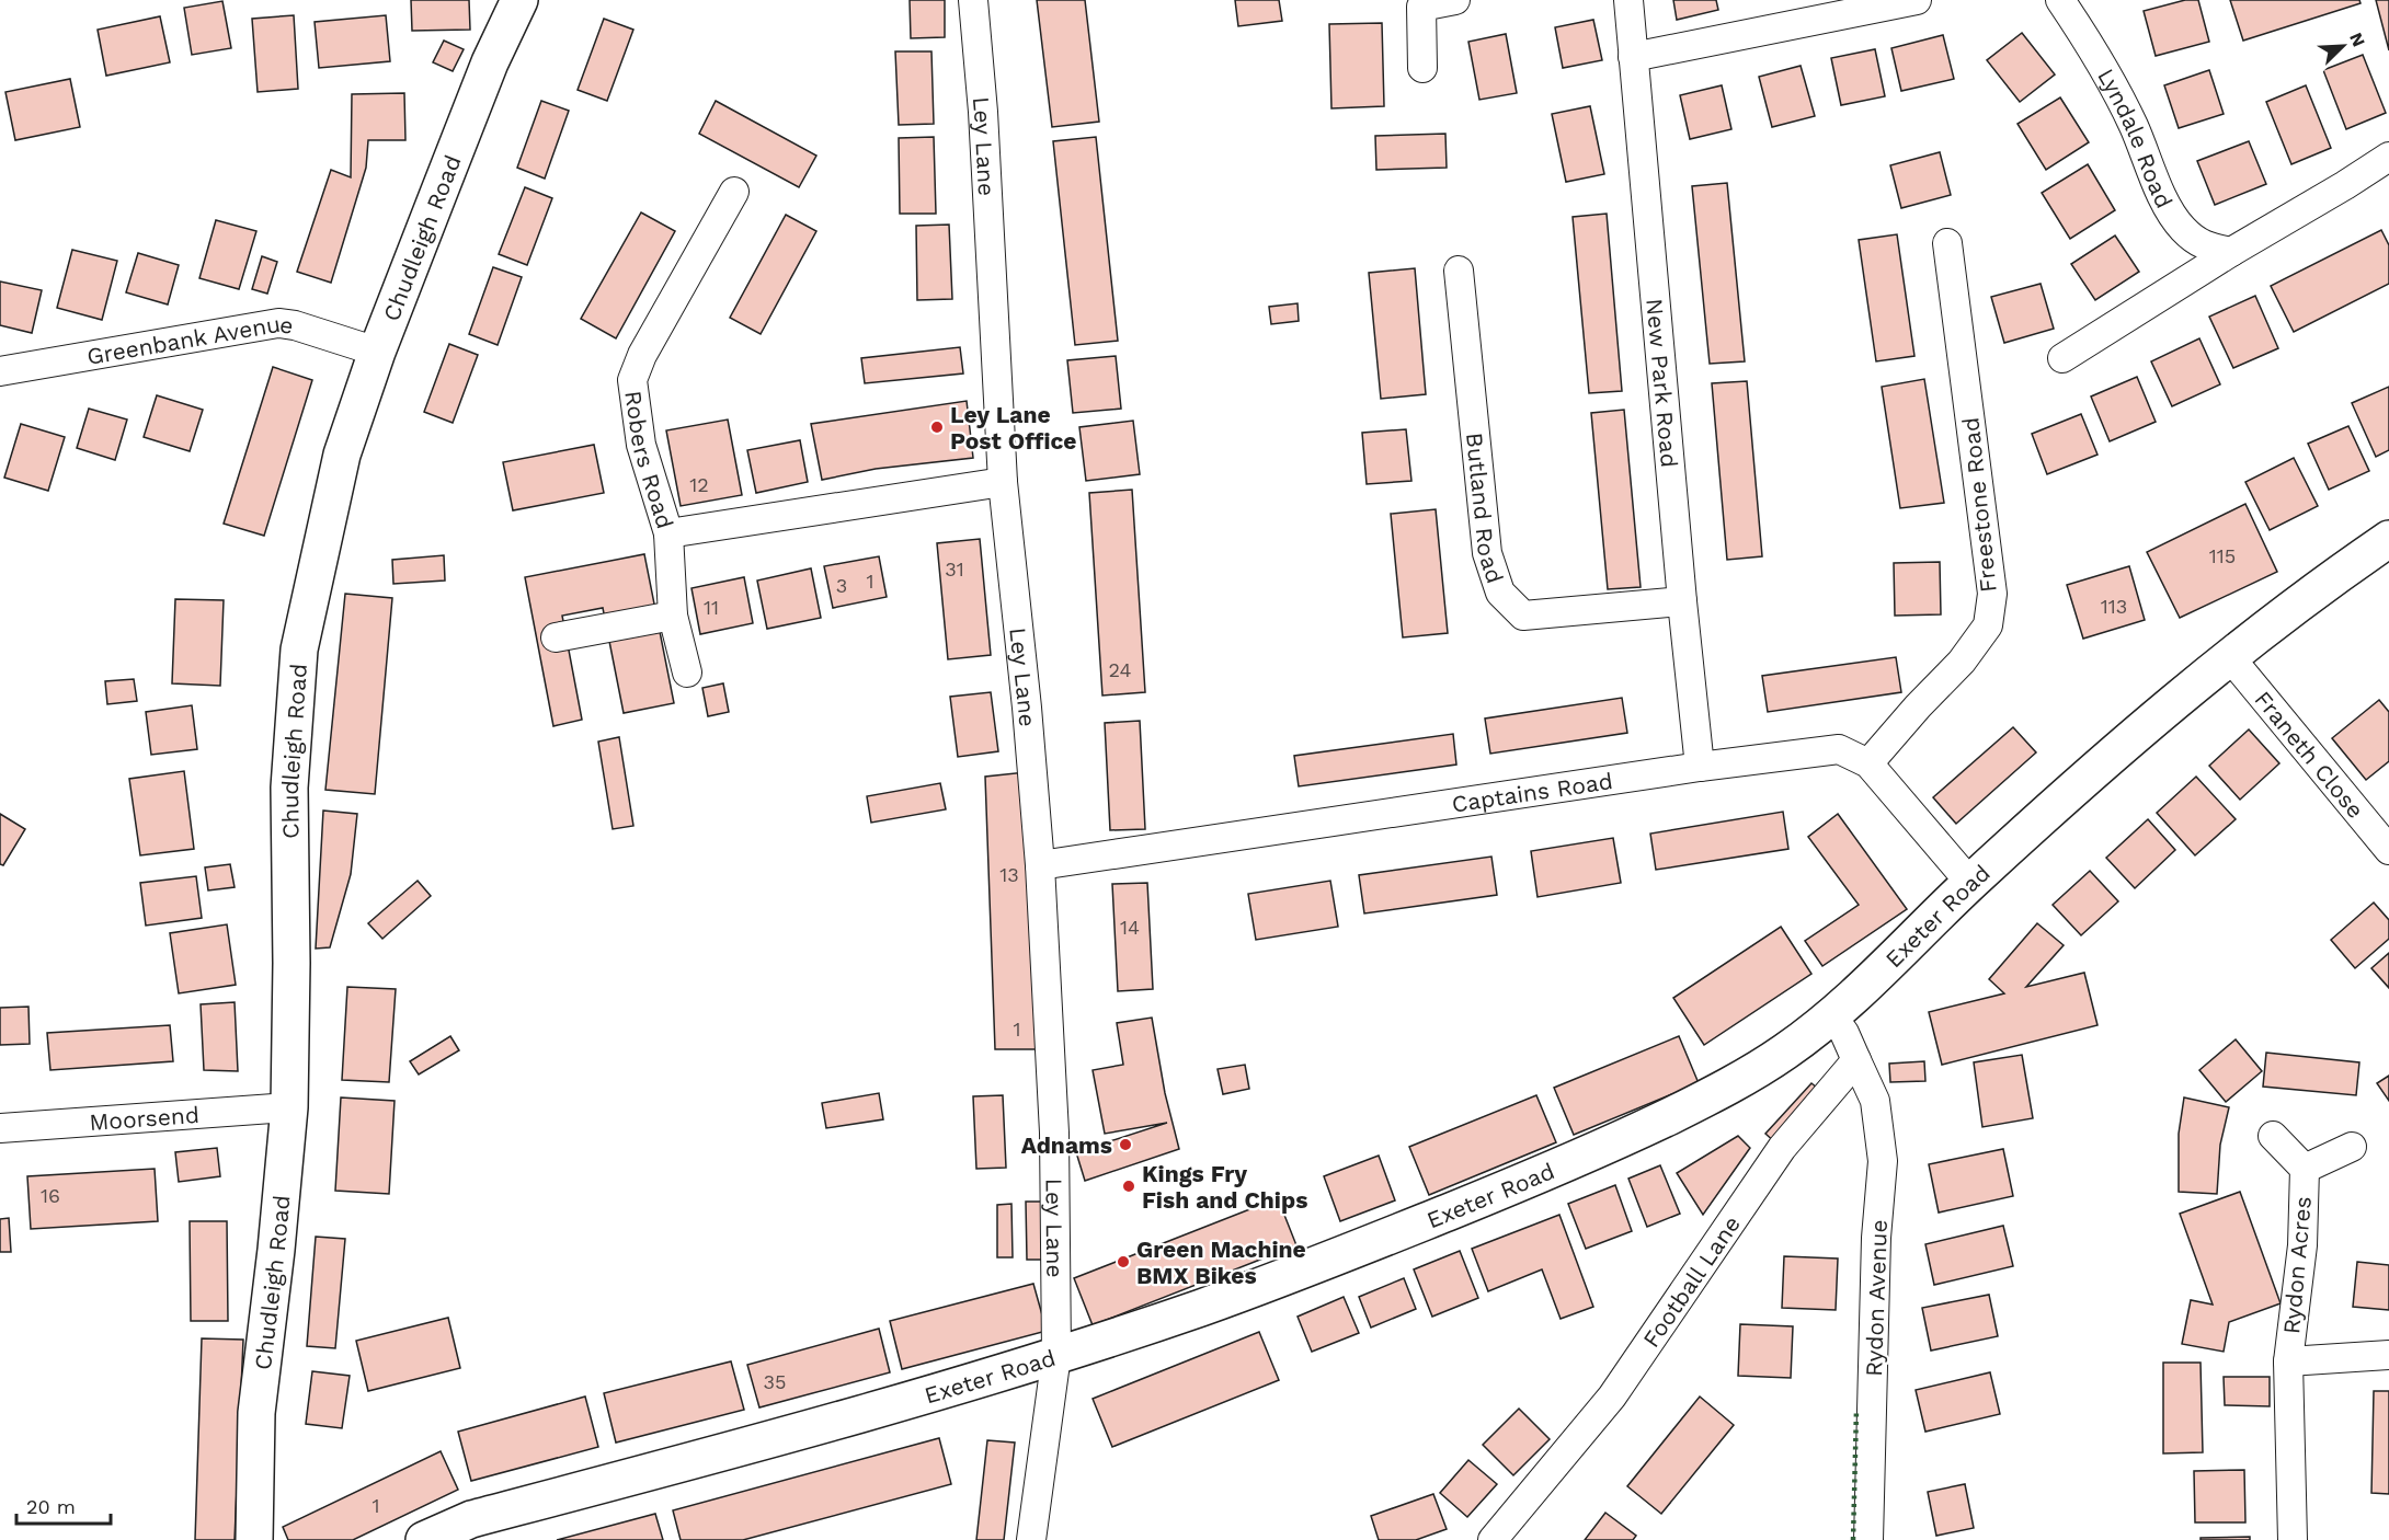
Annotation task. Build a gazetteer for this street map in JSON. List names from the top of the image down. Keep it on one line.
{"streets":{"main road":["Chudleigh Road","Exeter Road"],"street":["Lyndale Road","Ley Lane","Greenbank Avenue","New Park Road","Robers Road","Freestone Road","Butland Road","Franeth Close","Captains Road","Moorsend","Rydon Acres","Football Lane","Rydon Avenue"]},"crossings":[["Ley Lane","Robers Road"],["Ley Lane","Captains Road"],["Ley Lane","Exeter Road"],["Chudleigh Road","Greenbank Avenue"],["Chudleigh Road","Moorsend"],["New Park Road","Butland Road"],["New Park Road","Captains Road"],["Freestone Road","Captains Road"],["Franeth Close","Exeter Road"],["Captains Road","Exeter Road"],["Football Lane","Rydon Avenue"]],"places":["Ley Lane Post Office","Adnams","Kings Fry Fish and Chips","Green Machine BMX Bikes"],"house_numbers":["12","115","31","1","3","113","11","24","13","14","1","16","35","1"],"scale_bar":"20 m","north":"top right"}
